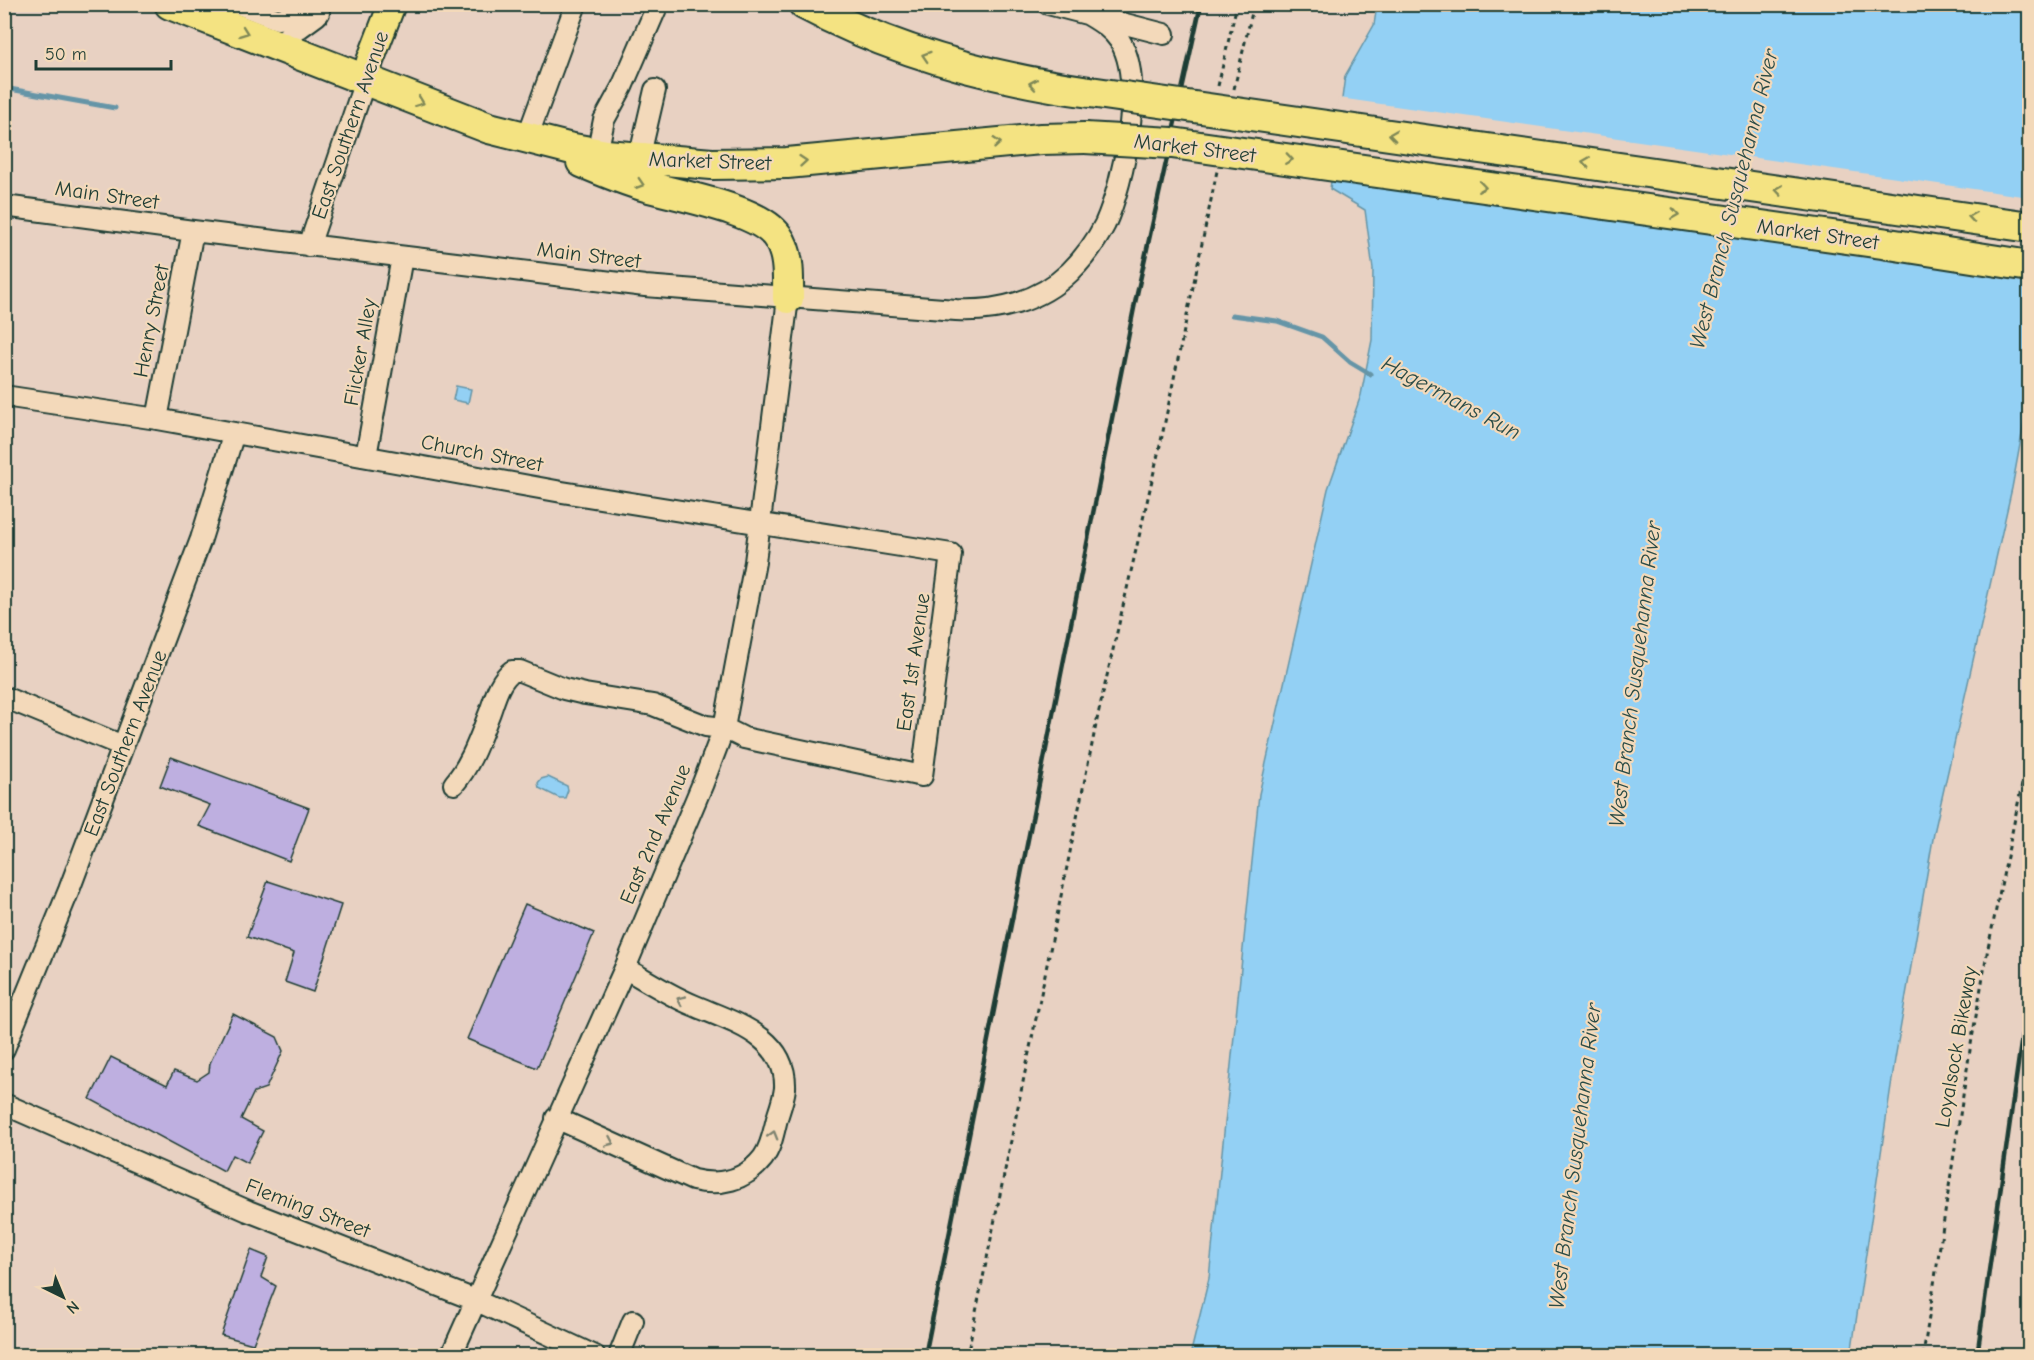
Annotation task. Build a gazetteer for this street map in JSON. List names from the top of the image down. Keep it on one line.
{"streets":{"highway":["Market Street"],"main road":["East Southern Avenue"],"street":["Main Street","Henry Street","Flicker Alley","Church Street","East 1st Avenue","East 2nd Avenue","Fleming Street"],"path":["Loyalsock Bikeway"]},"crossings":[["East Southern Avenue","Market Street"],["East Southern Avenue","Main Street"],["East Southern Avenue","Church Street"],["Main Street","Henry Street"],["Main Street","Flicker Alley"],["Main Street","East 2nd Avenue"],["Henry Street","Church Street"],["Flicker Alley","Church Street"],["Church Street","East 1st Avenue"],["Church Street","East 2nd Avenue"],["East 1st Avenue","East 2nd Avenue"],["East 2nd Avenue","Fleming Street"]],"water":["West Branch Susquehanna River","Hagermans Run"],"scale_bar":"50 m","north":"bottom right"}
